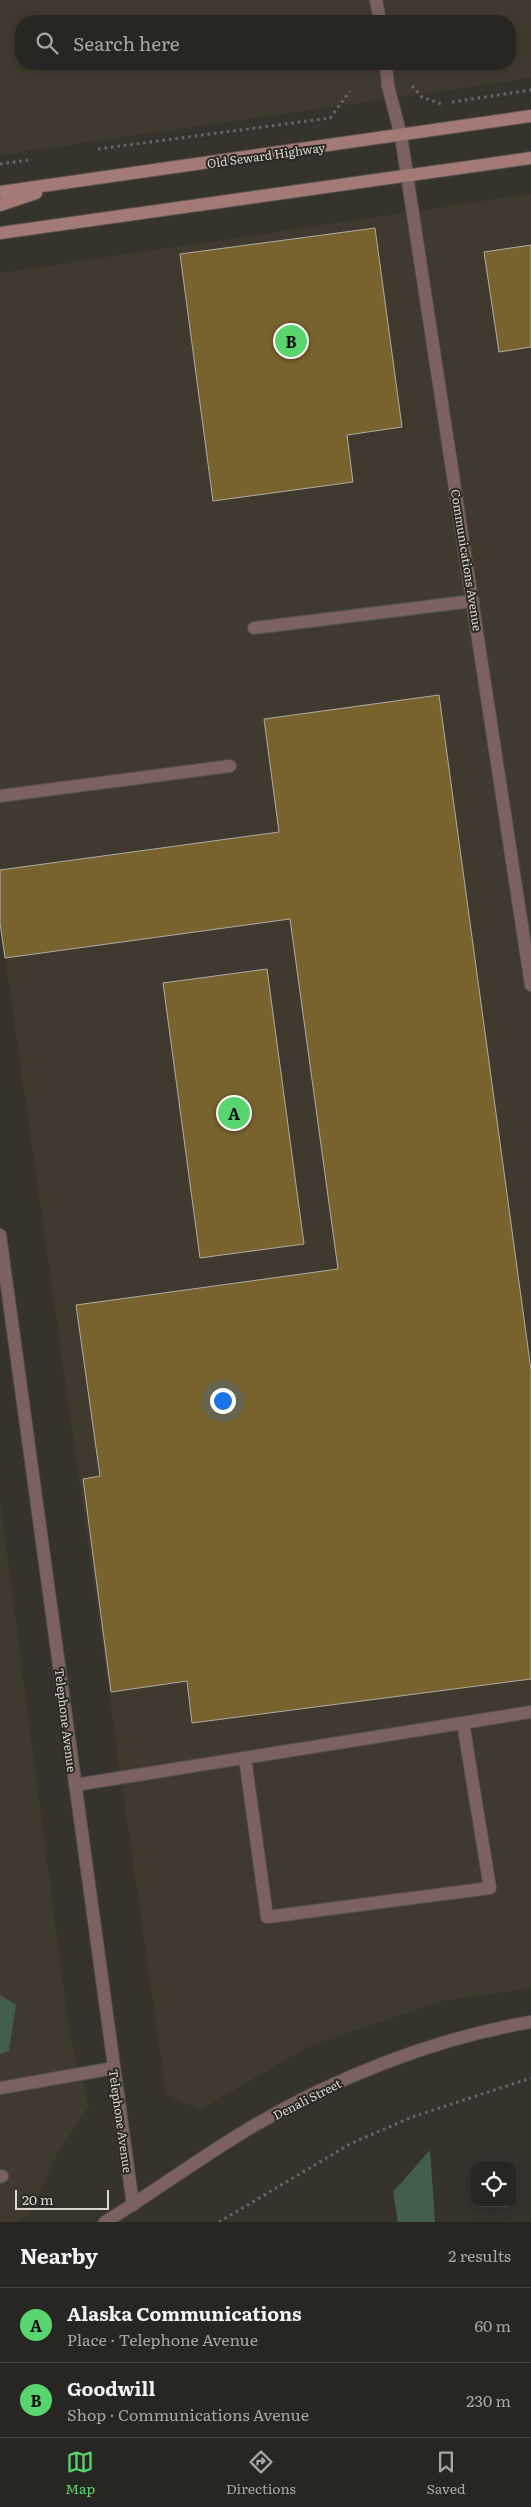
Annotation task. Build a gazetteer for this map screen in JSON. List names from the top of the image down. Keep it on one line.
{"streets":{"main road":["Old Seward Highway"],"street":["Communications Avenue","Telephone Avenue","Denali Street"]},"crossings":[["Old Seward Highway","Communications Avenue"],["Telephone Avenue","Denali Street"]],"scale_bar":"20 m","page":{"search":"Search here","pins":["B","A"],"scale":"20 m","heading":["Nearby","2 results"],"list":[{"mark":"A","name":"Alaska Communications","note":"Place · Telephone Avenue","value":"60 m"},{"mark":"B","name":"Goodwill","note":"Shop · Communications Avenue","value":"230 m"}],"nav":["Map","Directions","Saved"]}}
